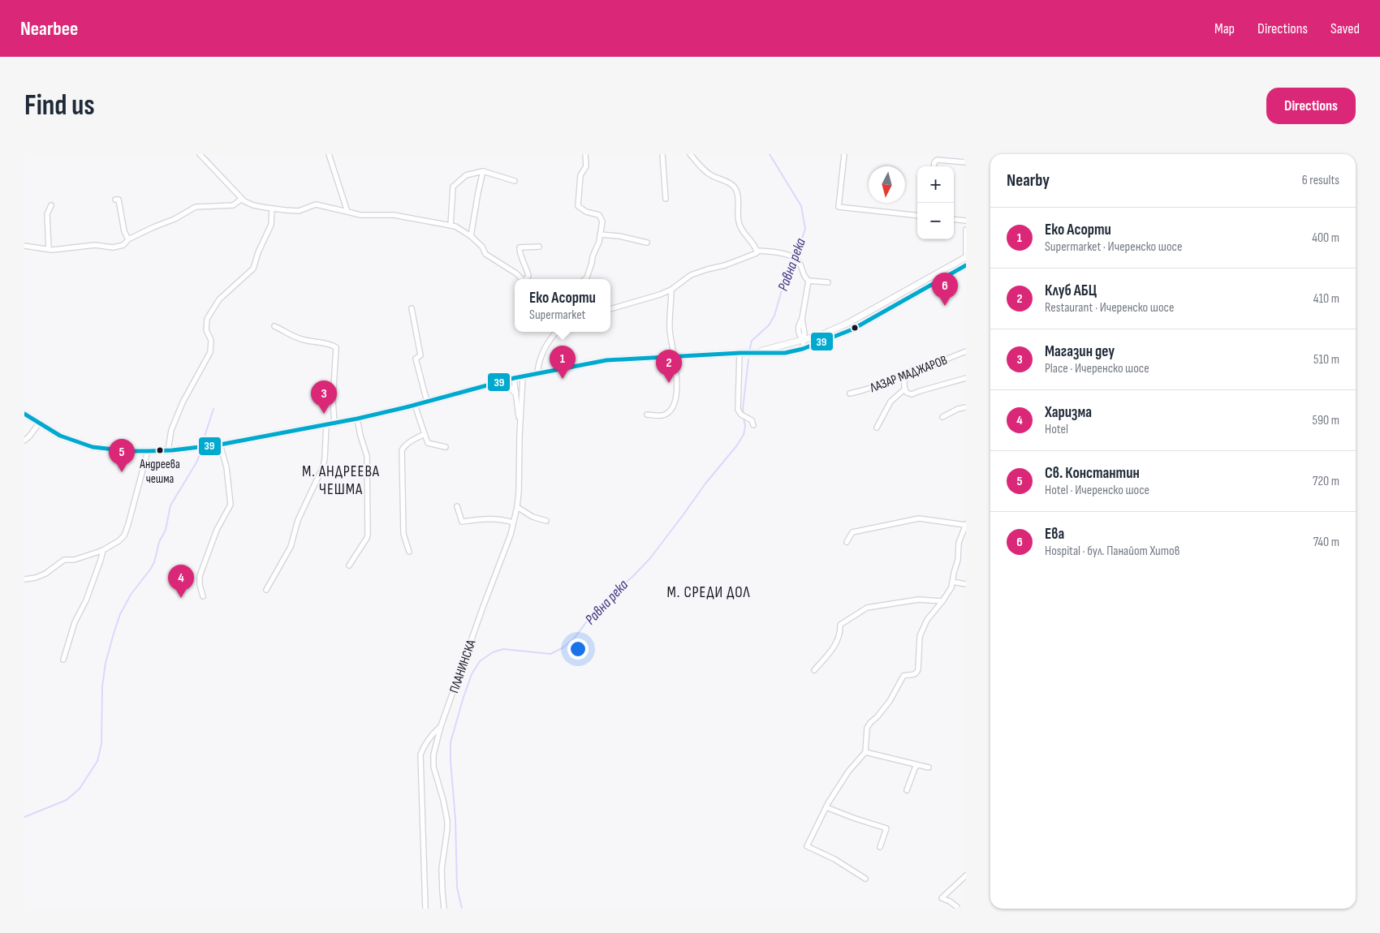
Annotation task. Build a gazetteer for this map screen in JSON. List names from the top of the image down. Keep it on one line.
{"streets":{"street":["ЛАЗАР МАДЖАРОВ","ПЛАНИНСКА"]},"districts":["М. АНДРЕЕВА ЧЕШМА","М. СРЕДИ ДОЛ"],"water":["Равна река"],"places":["Андреева чешма"],"lines":["transit line 39"],"north":"bottom","page":{"header":"Nearbee","nav":["Map","Directions","Saved"],"buttons":"Directions","title":"Find us","heading":["Nearby","6 results"],"map_buttons":["+","−"],"list":[{"mark":"1","name":"Еко Асорти","note":"Supermarket · Ичеренско шосе","value":"400 m"},{"mark":"2","name":"Клуб АБЦ","note":"Restaurant · Ичеренско шосе","value":"410 m"},{"mark":"3","name":"Магазин деу","note":"Place · Ичеренско шосе","value":"510 m"},{"mark":"4","name":"Харизма","note":"Hotel","value":"590 m"},{"mark":"5","name":"Св. Константин","note":"Hotel · Ичеренско шосе","value":"720 m"},{"mark":"6","name":"Ева","note":"Hospital · бул. Панайот Хитов","value":"740 m"}],"pins":["6","1","2","3","5","4"],"popup":["Еко Асорти","Supermarket"]}}
